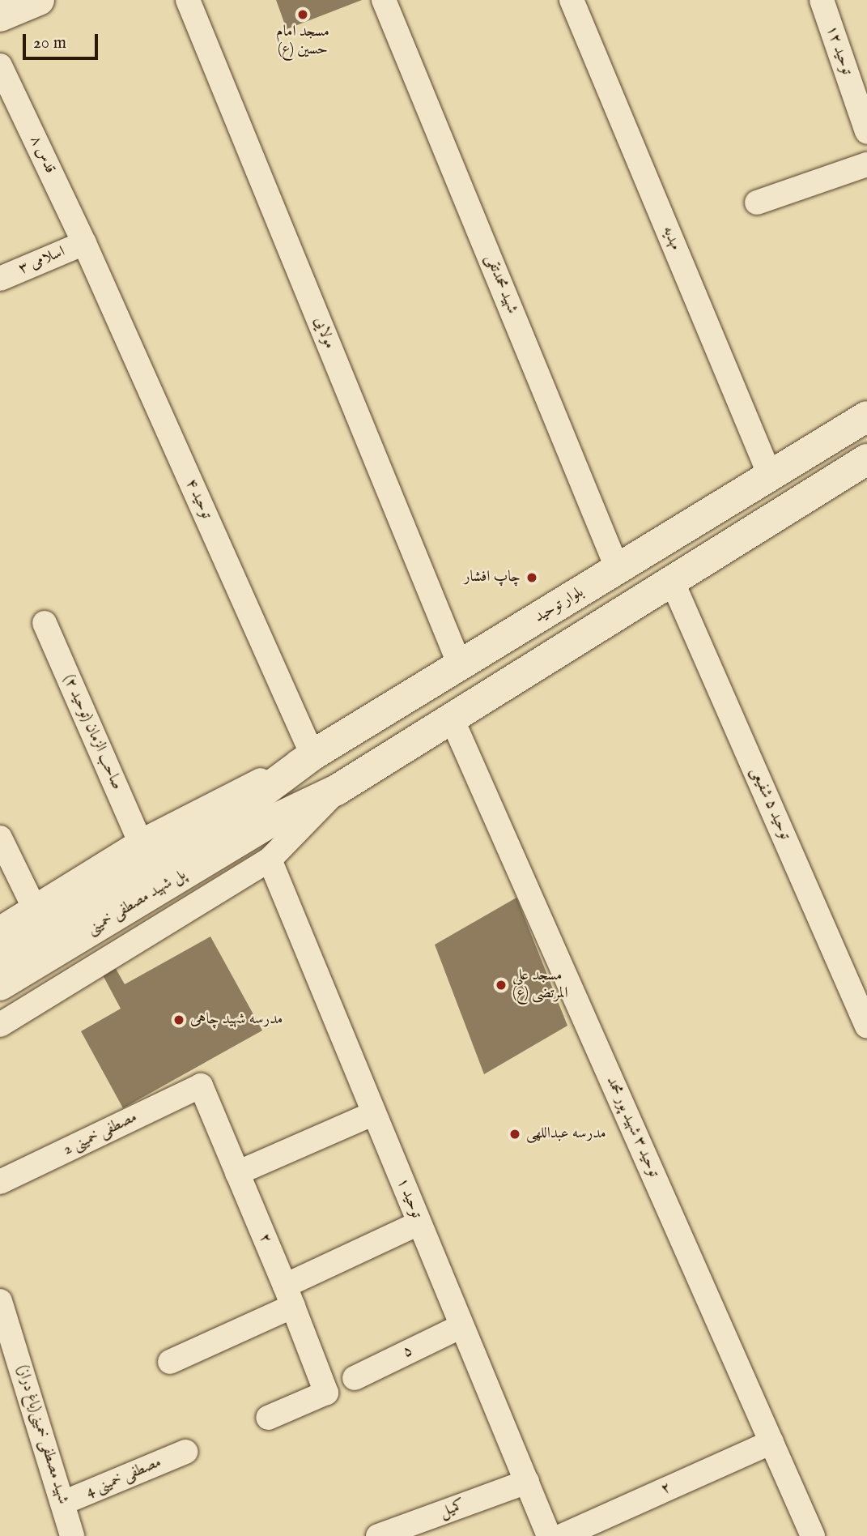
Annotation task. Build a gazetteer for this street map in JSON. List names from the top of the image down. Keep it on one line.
{"streets":{"main road":["بلوار توحید","پل شهید مصطفی خمینی"],"street":["توحید ۱۲","قدس ۸","مهدیه","۳ اسلامی","شهید محمدتقی","مولایی","توحید ۴","صاحب الزمان (توحید ۲)","توحید ۵ شفیعی","توحید ۳ شهيد پور محمد","مصطفی خمینی 2","توحید ۱","۲","۵","شهید مصطفی خمینی(باغ دراز)","مصطفی خمینی 4","کمیل"]},"crossings":[["قدس ۸","۳ اسلامی"],["قدس ۸","توحید ۴"],["مهدیه","بلوار توحید"],["۳ اسلامی","توحید ۴"],["شهید محمدتقی","بلوار توحید"],["مولایی","بلوار توحید"],["توحید ۴","بلوار توحید"],["بلوار توحید","پل شهید مصطفی خمینی"],["توحید ۳ شهيد پور محمد","۲"],["مصطفی خمینی 2","۲"],["توحید ۱","۵"],["توحید ۱","کمیل"],["شهید مصطفی خمینی(باغ دراز)","مصطفی خمینی 4"]],"places":["مسجد امام حسین (ع)","چاپ افشار","مسجد علی المرتضی (ع)","مدرسه شهید چاهی","مدرسه عبداللهی"],"scale_bar":"20 m"}
